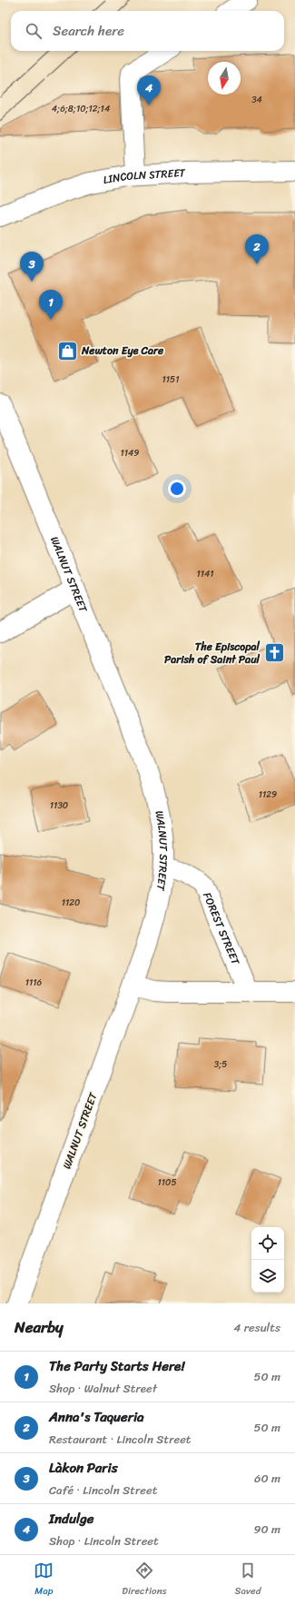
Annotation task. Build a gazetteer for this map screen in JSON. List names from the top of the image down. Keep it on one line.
{"streets":{"main road":["LINCOLN STREET","WALNUT STREET","FOREST STREET"]},"crossings":[["WALNUT STREET","FOREST STREET"]],"places":{"shop":["Newton Eye Care"],"church":["The Episcopal Parish of Saint Paul"]},"house_numbers":["34","4;6;8;10;12;14","1151","1149","1141","1129","1130","1120","1116","3;5","1105"],"north":"bottom","page":{"search":"Search here","pins":["4","2","3","1"],"heading":["Nearby","4 results"],"list":[{"mark":"1","name":"The Party Starts Here!","note":"Shop · Walnut Street","value":"50 m"},{"mark":"2","name":"Anna's Taqueria","note":"Restaurant · Lincoln Street","value":"50 m"},{"mark":"3","name":"Làkon Paris","note":"Café · Lincoln Street","value":"60 m"},{"mark":"4","name":"Indulge","note":"Shop · Lincoln Street","value":"90 m"}],"nav":["Map","Directions","Saved"]}}
